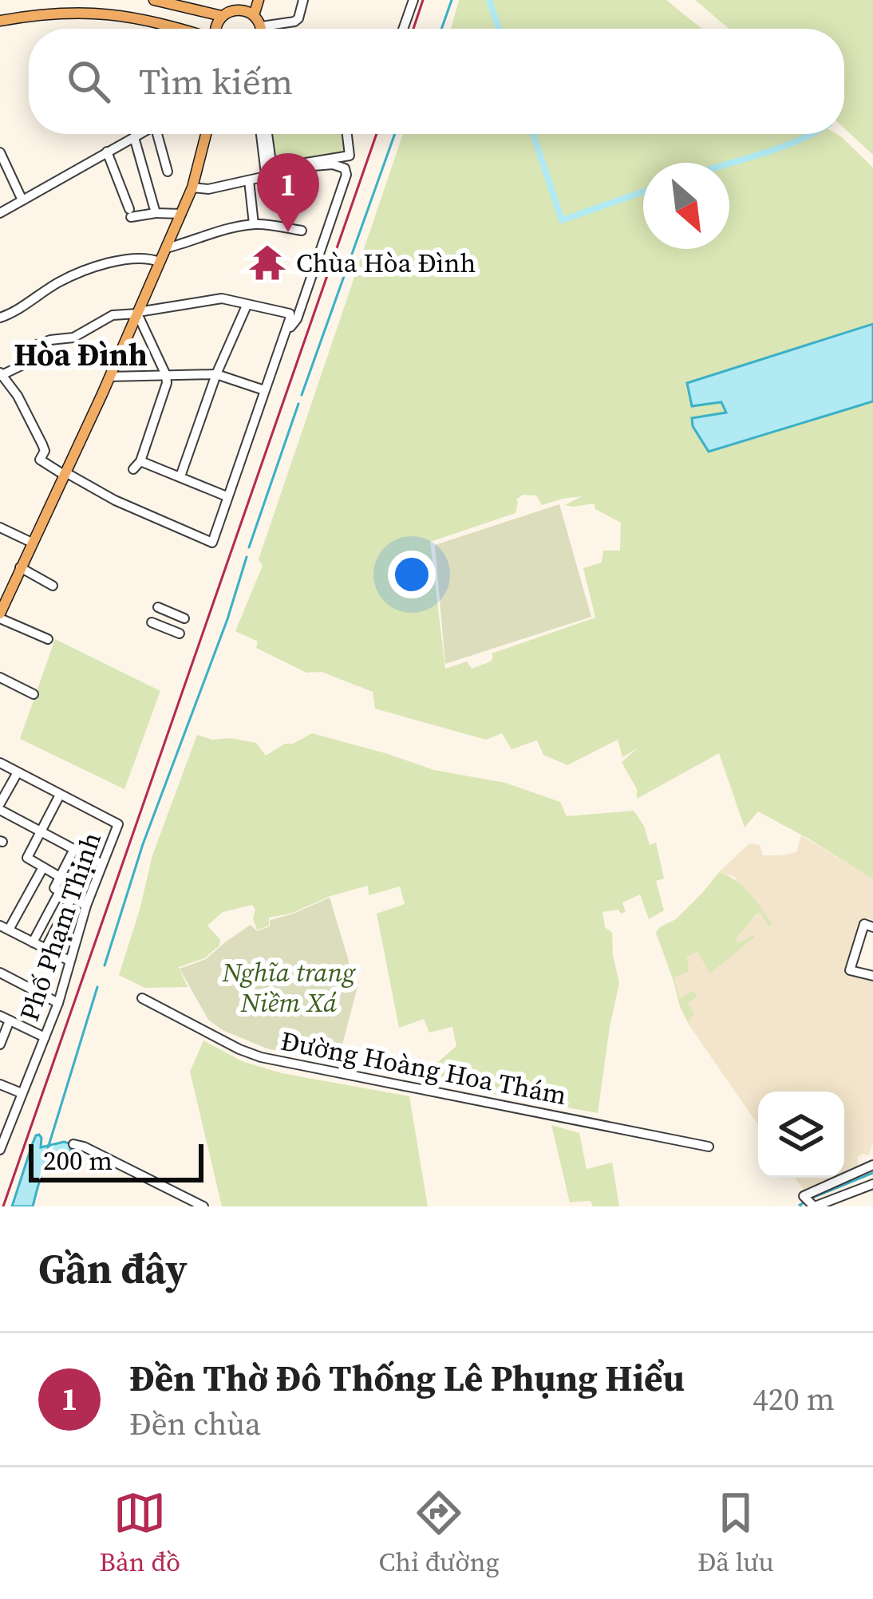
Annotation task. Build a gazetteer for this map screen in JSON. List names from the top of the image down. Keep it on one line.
{"streets":{"street":["Phố Phạm Thịnh","Đường Hoàng Hoa Thám"]},"districts":["Hòa Đình"],"parks":["Nghĩa trang Niềm Xá"],"places":{"temple":["Chùa Hòa Đình"]},"scale_bar":"200 m","north":"bottom right","page":{"search":"Tìm kiếm","pins":"1","scale":"200 m","heading":"Gần đây","list":[{"mark":"1","name":"Đền Thờ Đô Thống Lê Phụng Hiểu","note":"Đền chùa","value":"420 m"}],"nav":["Bản đồ","Chỉ đường","Đã lưu"]}}
